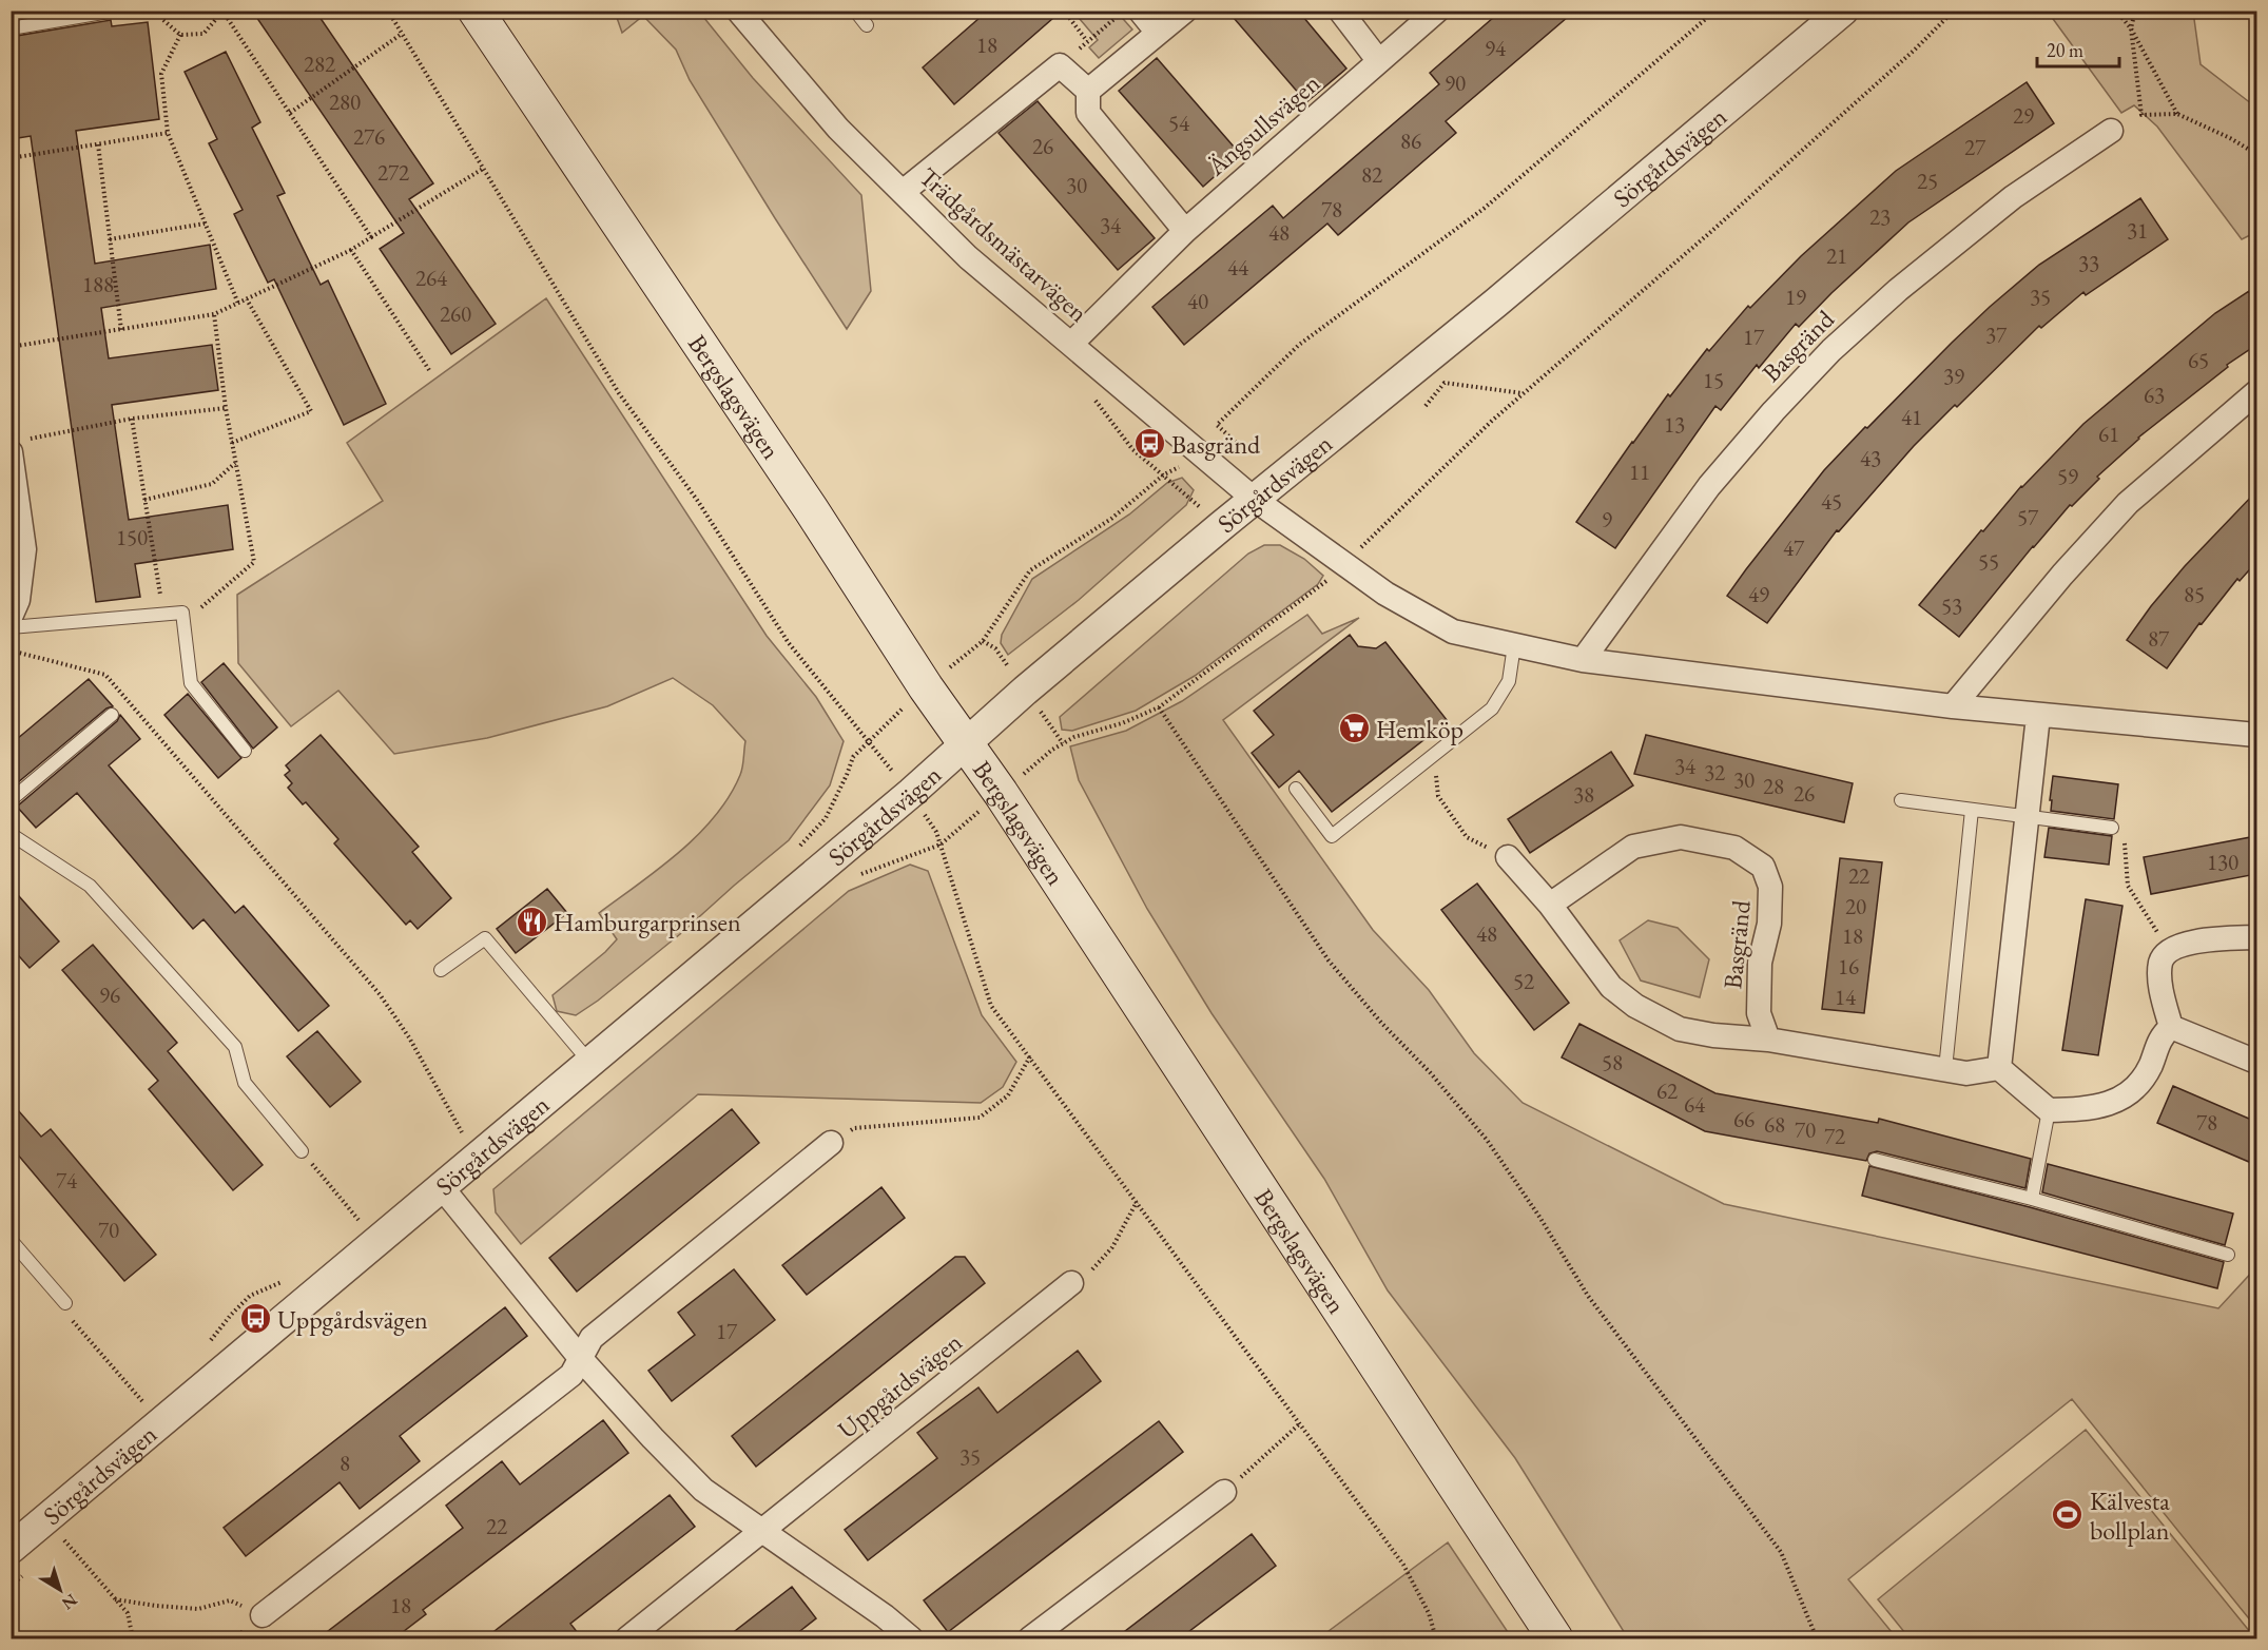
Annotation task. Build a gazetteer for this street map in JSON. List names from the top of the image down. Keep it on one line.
{"streets":{"main road":["Bergslagsvägen"],"street":["Ängsullsvägen","Sörgårdsvägen","Trädgårdsmästarvägen","Basgränd","Uppgårdsvägen"]},"crossings":[["Ängsullsvägen","Trädgårdsmästarvägen"],["Sörgårdsvägen","Trädgårdsmästarvägen"],["Sörgårdsvägen","Bergslagsvägen"]],"places":{"bus stop":["Basgränd","Uppgårdsvägen"],"supermarket":["Hemköp"],"restaurant":["Hamburgarprinsen"],"sports":["Kälvesta bollplan"]},"house_numbers":["18","94","282","90","280","29","54","276","86","26","27","272","82","25","30","78","23","34","31","48","21","33","44","264","188","19","35","40","260","37","17","65","39","15","63","41","13","61","43","11","59","45","57","9","150","47","55","49","85","53","87","34","32","30","28","26","38","130","22","20","48","18","16","52","96","14","58","62","64","66","78","68","70","72","74","70","17","35","8","22","18"],"scale_bar":"20 m","north":"bottom right"}
